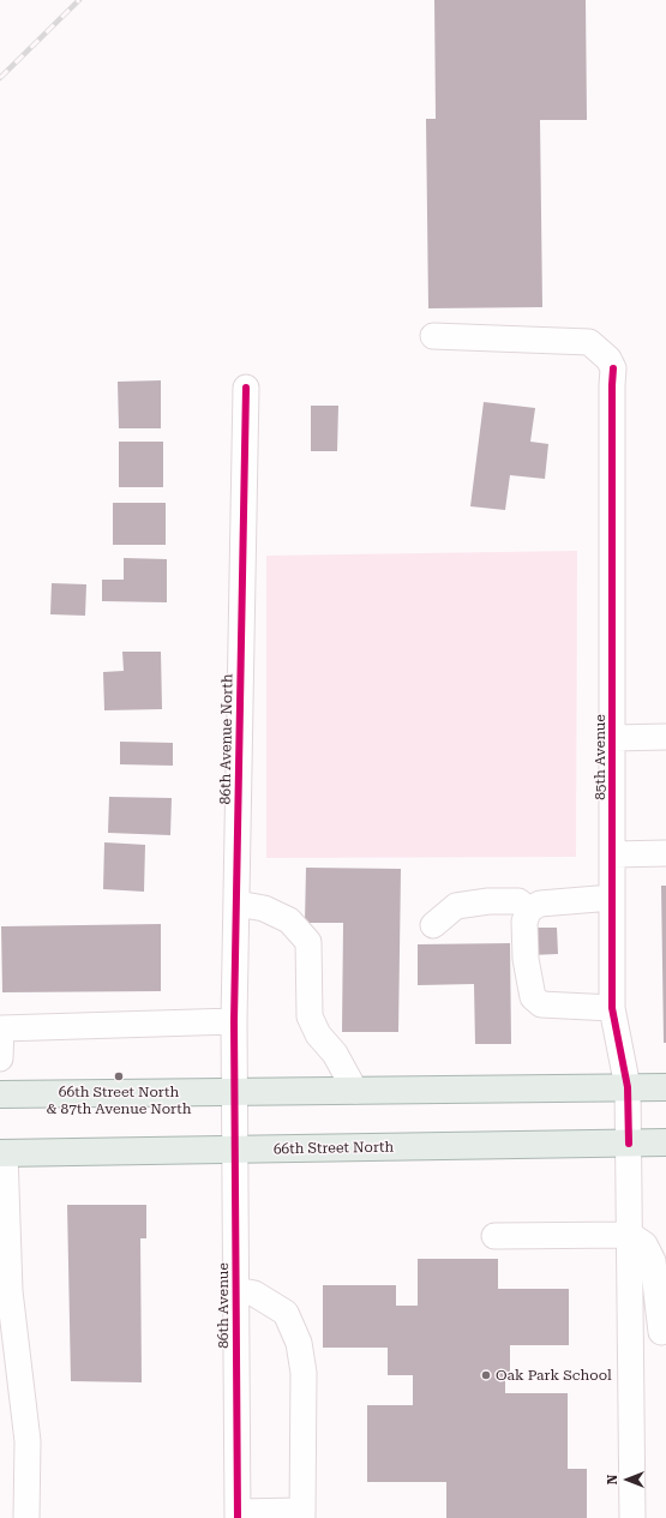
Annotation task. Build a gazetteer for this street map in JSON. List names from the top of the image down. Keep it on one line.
{"streets":{"main road":["66th Street North"],"street":["86th Avenue North","85th Avenue","86th Avenue"]},"crossings":[["86th Avenue North","86th Avenue"],["85th Avenue","66th Street North"],["66th Street North","86th Avenue"]],"places":["66th Street North & 87th Avenue North","Oak Park School"],"north":"left"}
